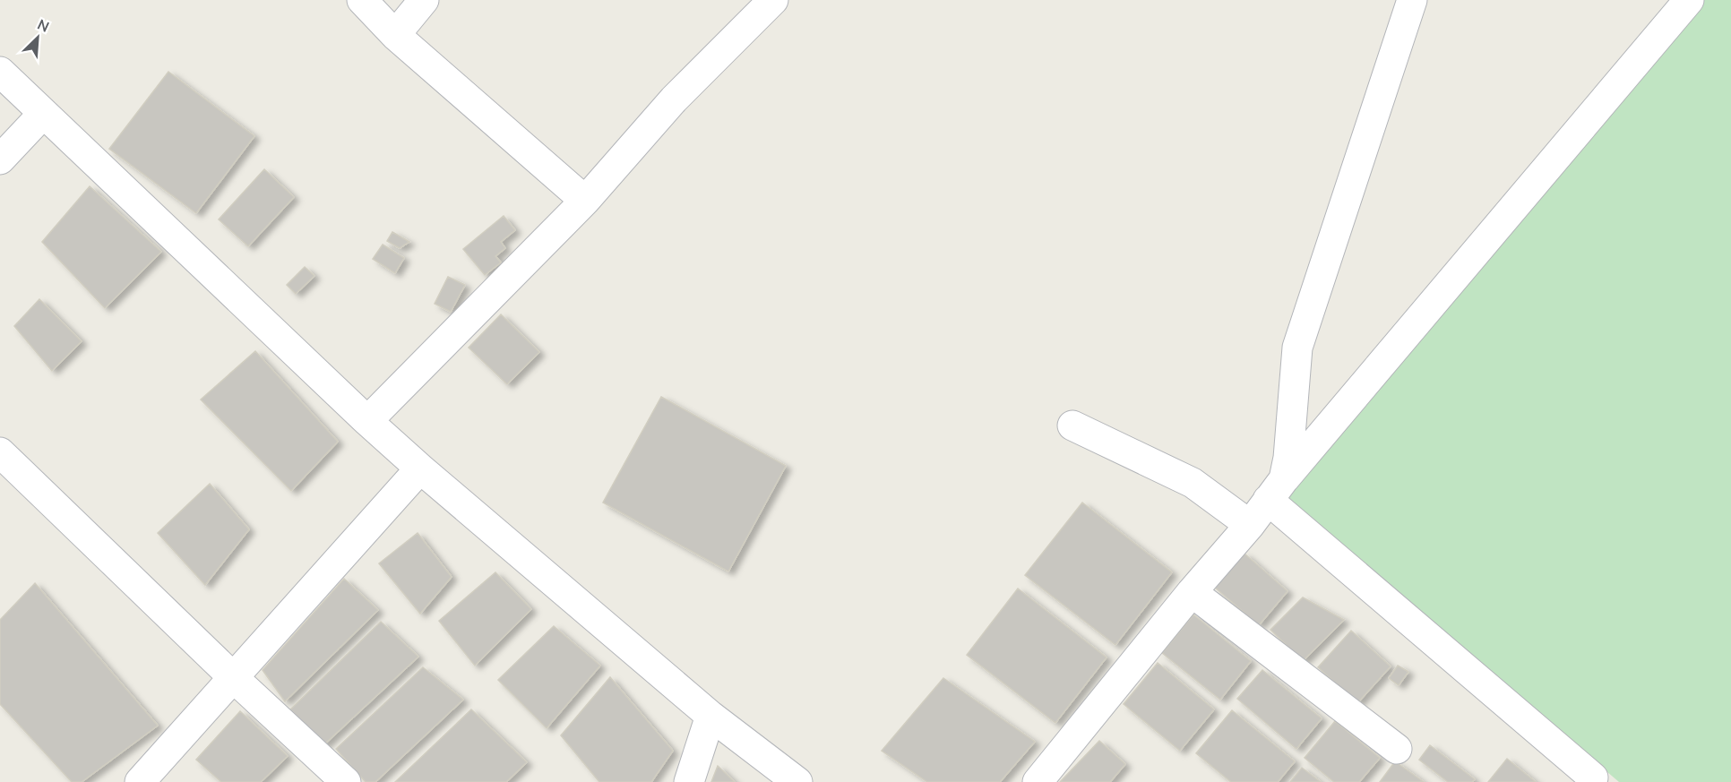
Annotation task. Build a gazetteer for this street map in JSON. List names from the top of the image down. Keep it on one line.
{"north":"top right"}
